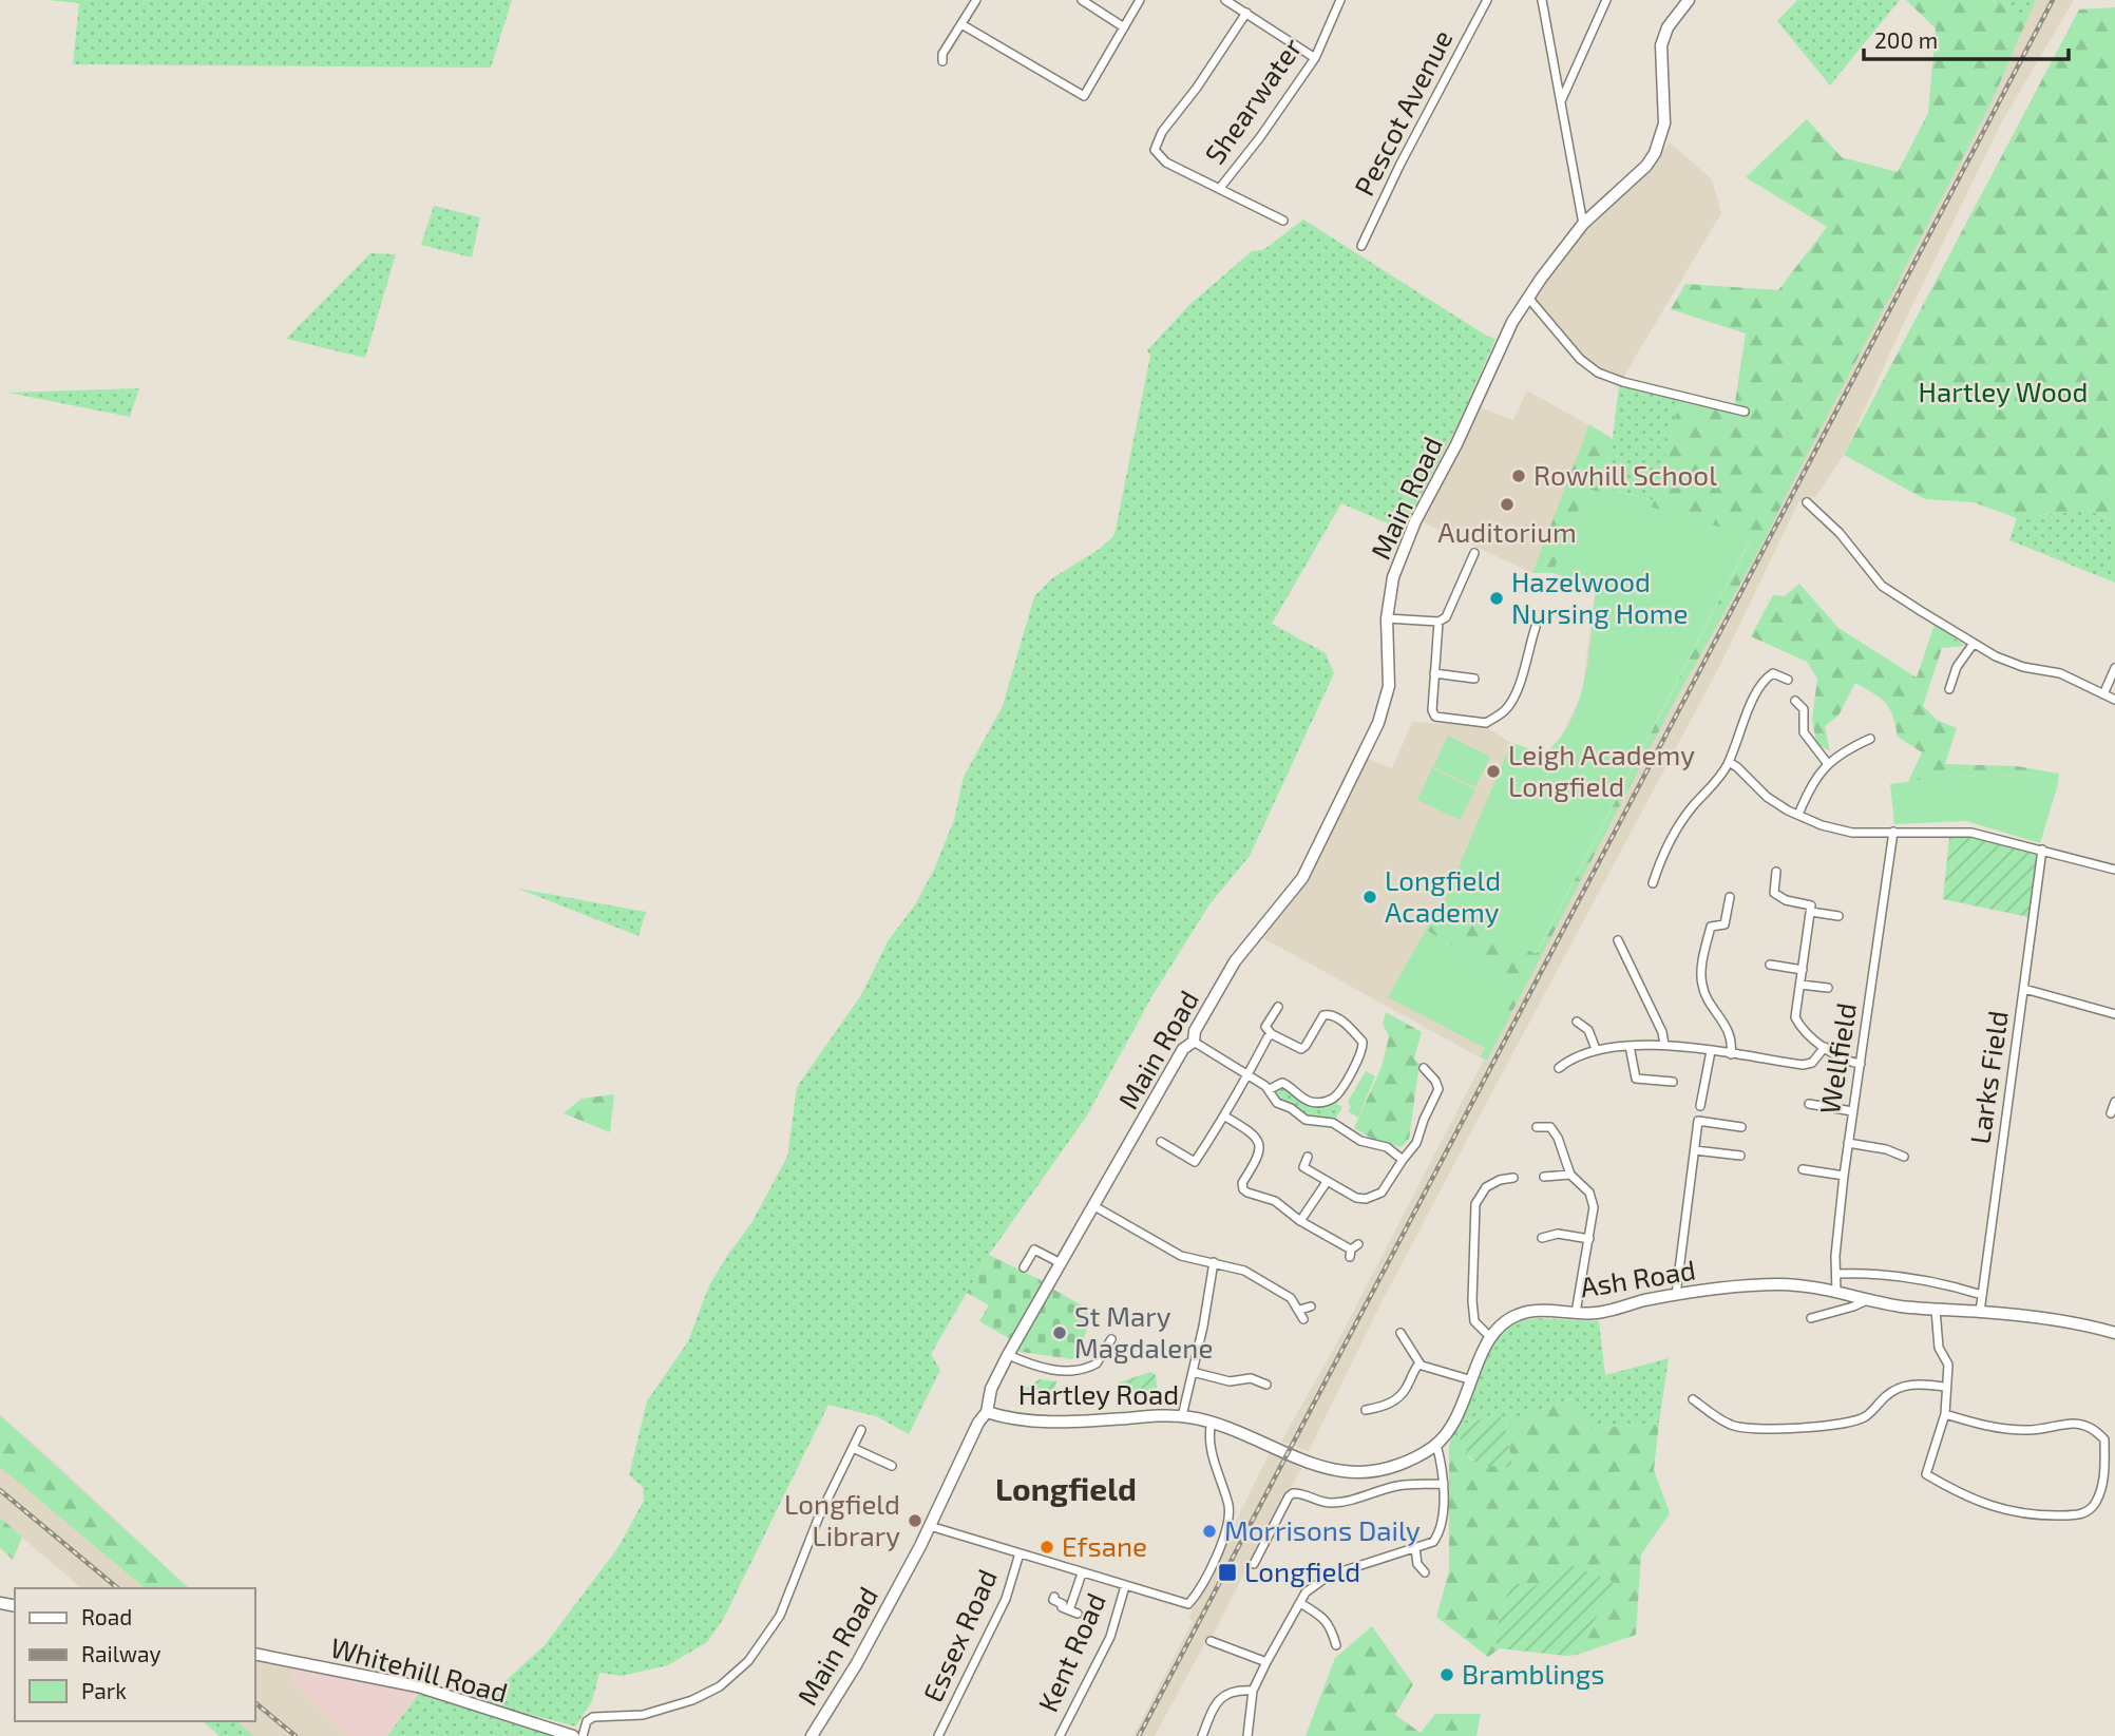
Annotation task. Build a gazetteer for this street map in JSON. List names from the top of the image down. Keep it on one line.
{"streets":{"main road":["Main Road","Ash Road","Hartley Road","Whitehill Road"],"street":["Shearwater","Pescot Avenue","Wellfield","Larks Field","Essex Road","Kent Road"]},"crossings":[["Main Road","Hartley Road"],["Wellfield","Ash Road"],["Larks Field","Ash Road"]],"districts":["Longfield"],"parks":["Hartley Wood"],"places":{"other":["Rowhill School","Auditorium","Hazelwood Nursing Home","Leigh Academy Longfield","Longfield Academy","St Mary Magdalene","Longfield Library","Morrisons Daily","Efsane","Bramblings"],"transit":["Longfield"]},"legend":["Road","Railway","Park"],"scale_bar":"200 m"}
